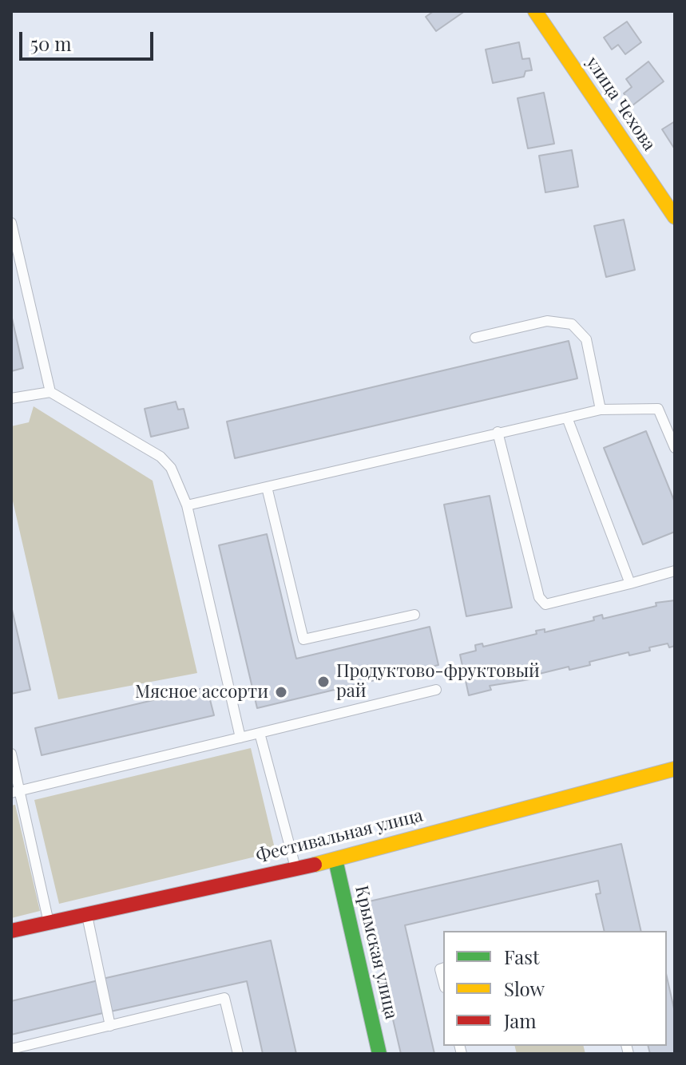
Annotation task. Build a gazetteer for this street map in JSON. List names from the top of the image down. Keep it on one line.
{"streets":{"street":["улица Чехова","Фестивальная улица","Крымская улица"]},"crossings":[["Фестивальная улица","Крымская улица"]],"places":["Продуктово-фруктовый рай","Мясное ассорти"],"legend":["Fast","Slow","Jam"],"scale_bar":"50 m"}
